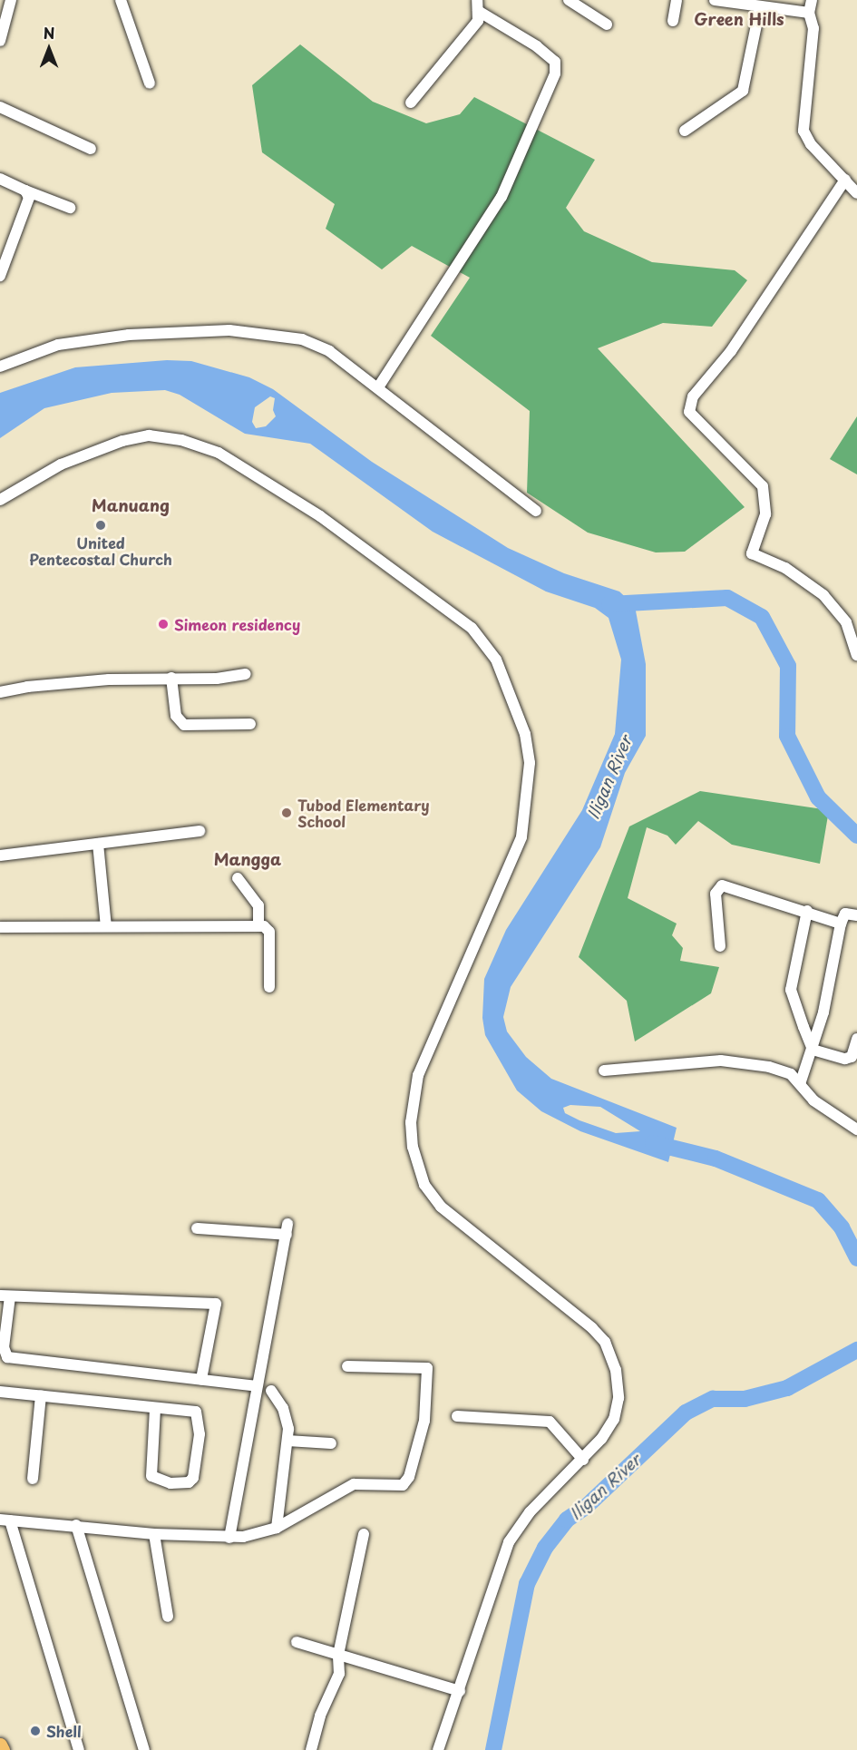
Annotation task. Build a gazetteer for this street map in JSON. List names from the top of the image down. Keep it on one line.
{"districts":["Green Hills","Manuang","Mangga"],"water":["Iligan River"],"places":["United Pentecostal Church","Simeon residency","Tubod Elementary School","Shell"],"north":"top"}
